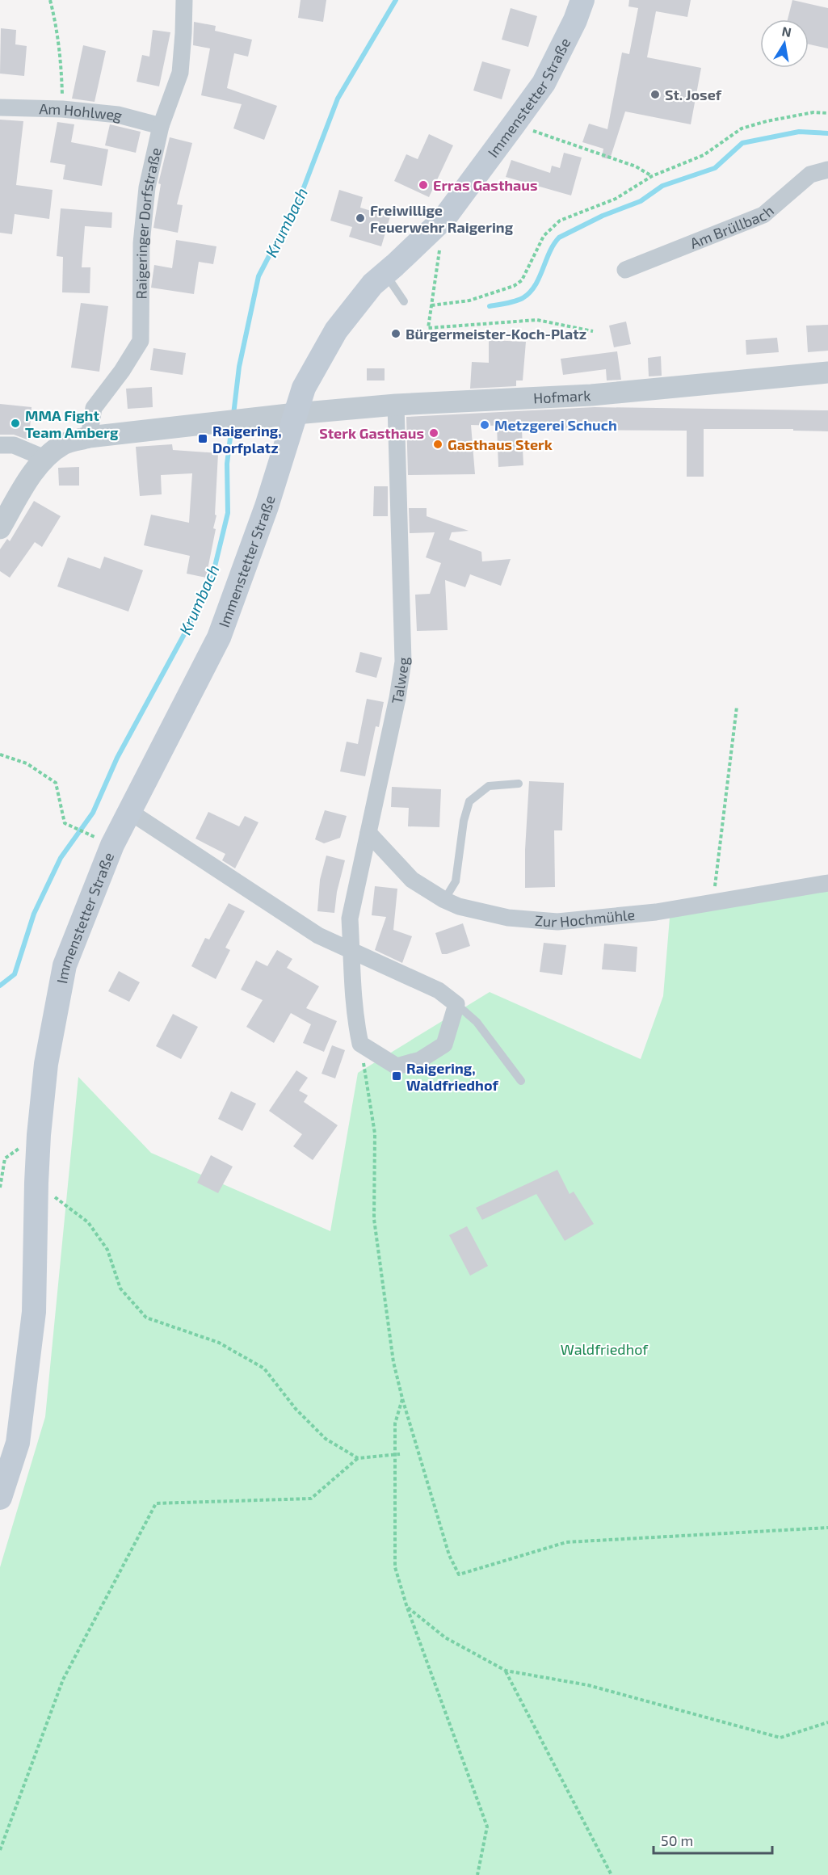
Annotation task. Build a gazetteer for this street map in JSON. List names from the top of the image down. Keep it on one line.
{"streets":{"main road":["Immenstetter Straße"],"street":["Am Hohlweg","Raigeringer Dorfstraße","Am Brüllbach","Hofmark","Talweg","Zur Hochmühle"]},"crossings":[["Immenstetter Straße","Hofmark"],["Am Hohlweg","Raigeringer Dorfstraße"],["Raigeringer Dorfstraße","Hofmark"],["Hofmark","Talweg"],["Talweg","Zur Hochmühle"]],"water":["Krumbach"],"parks":["Waldfriedhof"],"places":{"other":["St. Josef","Erras Gasthaus","Freiwillige Feuerwehr Raigering","Bürgermeister-Koch-Platz","MMA Fight Team Amberg","Metzgerei Schuch","Sterk Gasthaus","Gasthaus Sterk"],"transit":["Raigering, Dorfplatz","Raigering, Waldfriedhof"]},"scale_bar":"50 m","north":"top"}
